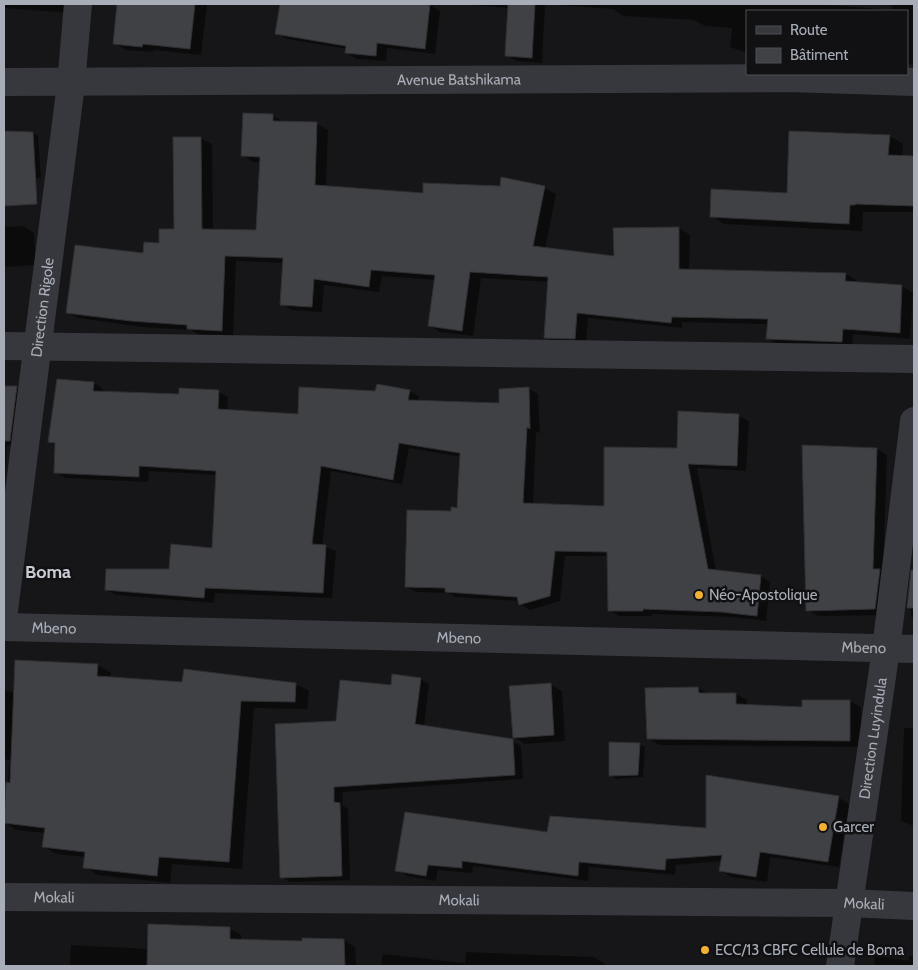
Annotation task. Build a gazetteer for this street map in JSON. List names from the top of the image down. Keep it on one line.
{"streets":{"street":["Avenue Batshikama","Direction Rigole","Mbeno","Direction Luyindula","Mokali"]},"crossings":[["Avenue Batshikama","Direction Rigole"],["Mbeno","Direction Luyindula"],["Direction Luyindula","Mokali"]],"districts":["Boma"],"places":["Néo-Apostolique","Garcer","ECC/13 CBFC Cellule de Boma"],"legend":["Route","Bâtiment"]}
